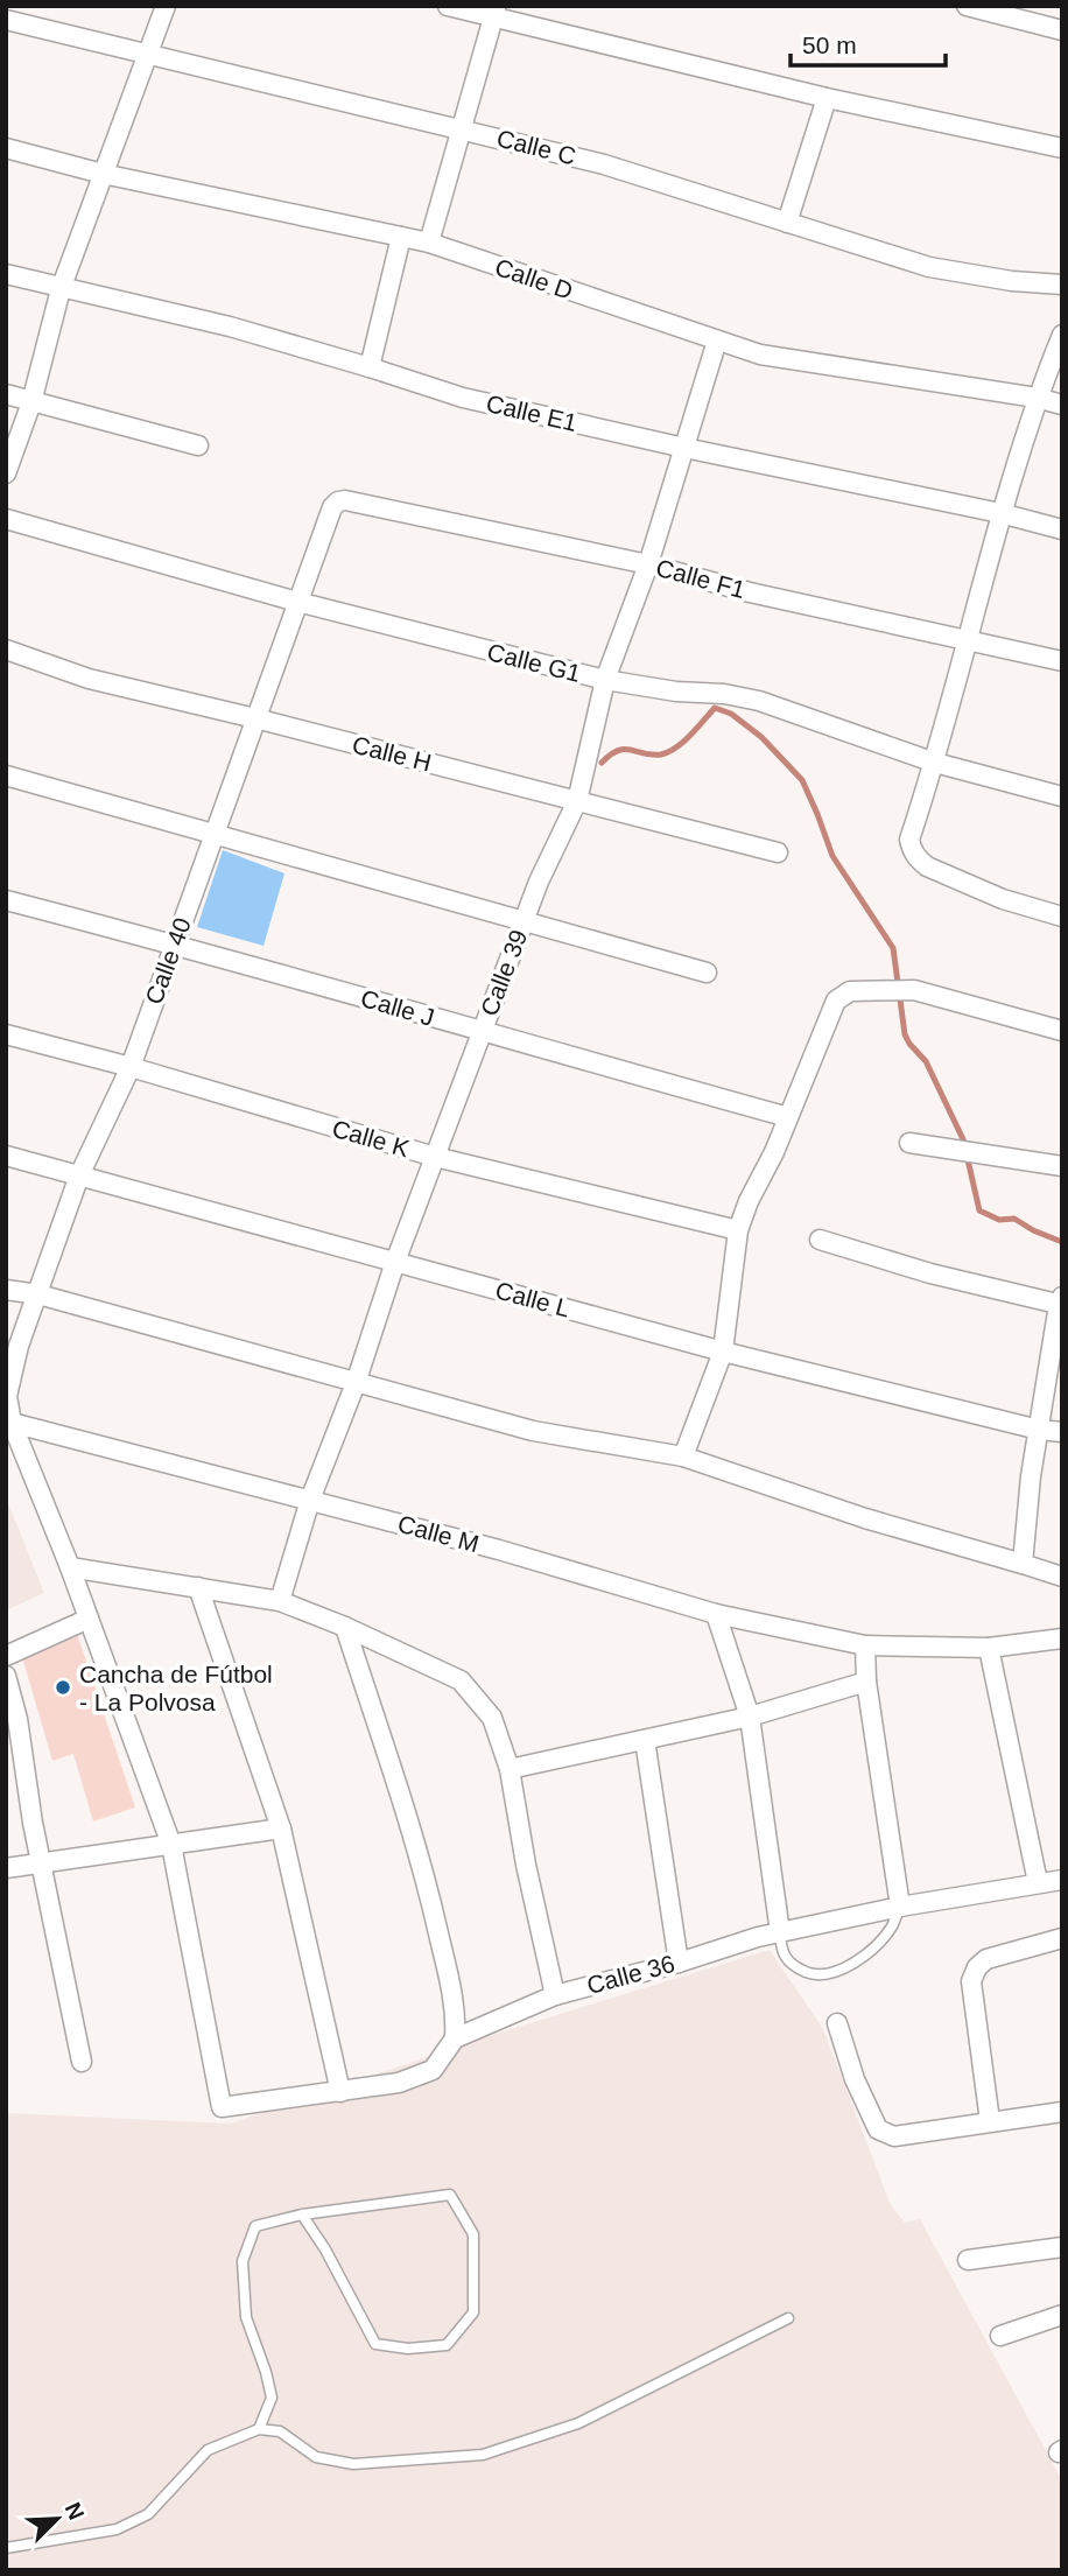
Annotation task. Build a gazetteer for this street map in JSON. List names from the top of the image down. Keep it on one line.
{"streets":{"street":["Calle C","Calle D","Calle E1","Calle F1","Calle G1","Calle H","Calle 40","Calle 39","Calle J","Calle K","Calle L","Calle M","Calle 36"]},"crossings":[["Calle D","Calle 39"],["Calle E1","Calle 39"],["Calle F1","Calle 40"],["Calle F1","Calle 39"],["Calle G1","Calle 40"],["Calle G1","Calle 39"],["Calle H","Calle 40"],["Calle H","Calle 39"],["Calle 40","Calle J"],["Calle 40","Calle K"],["Calle 40","Calle L"],["Calle 40","Calle M"],["Calle 40","Calle 36"],["Calle 39","Calle J"],["Calle 39","Calle K"],["Calle 39","Calle L"],["Calle 39","Calle M"]],"places":["Cancha de Fútbol - La Polvosa"],"scale_bar":"50 m","north":"top right"}
